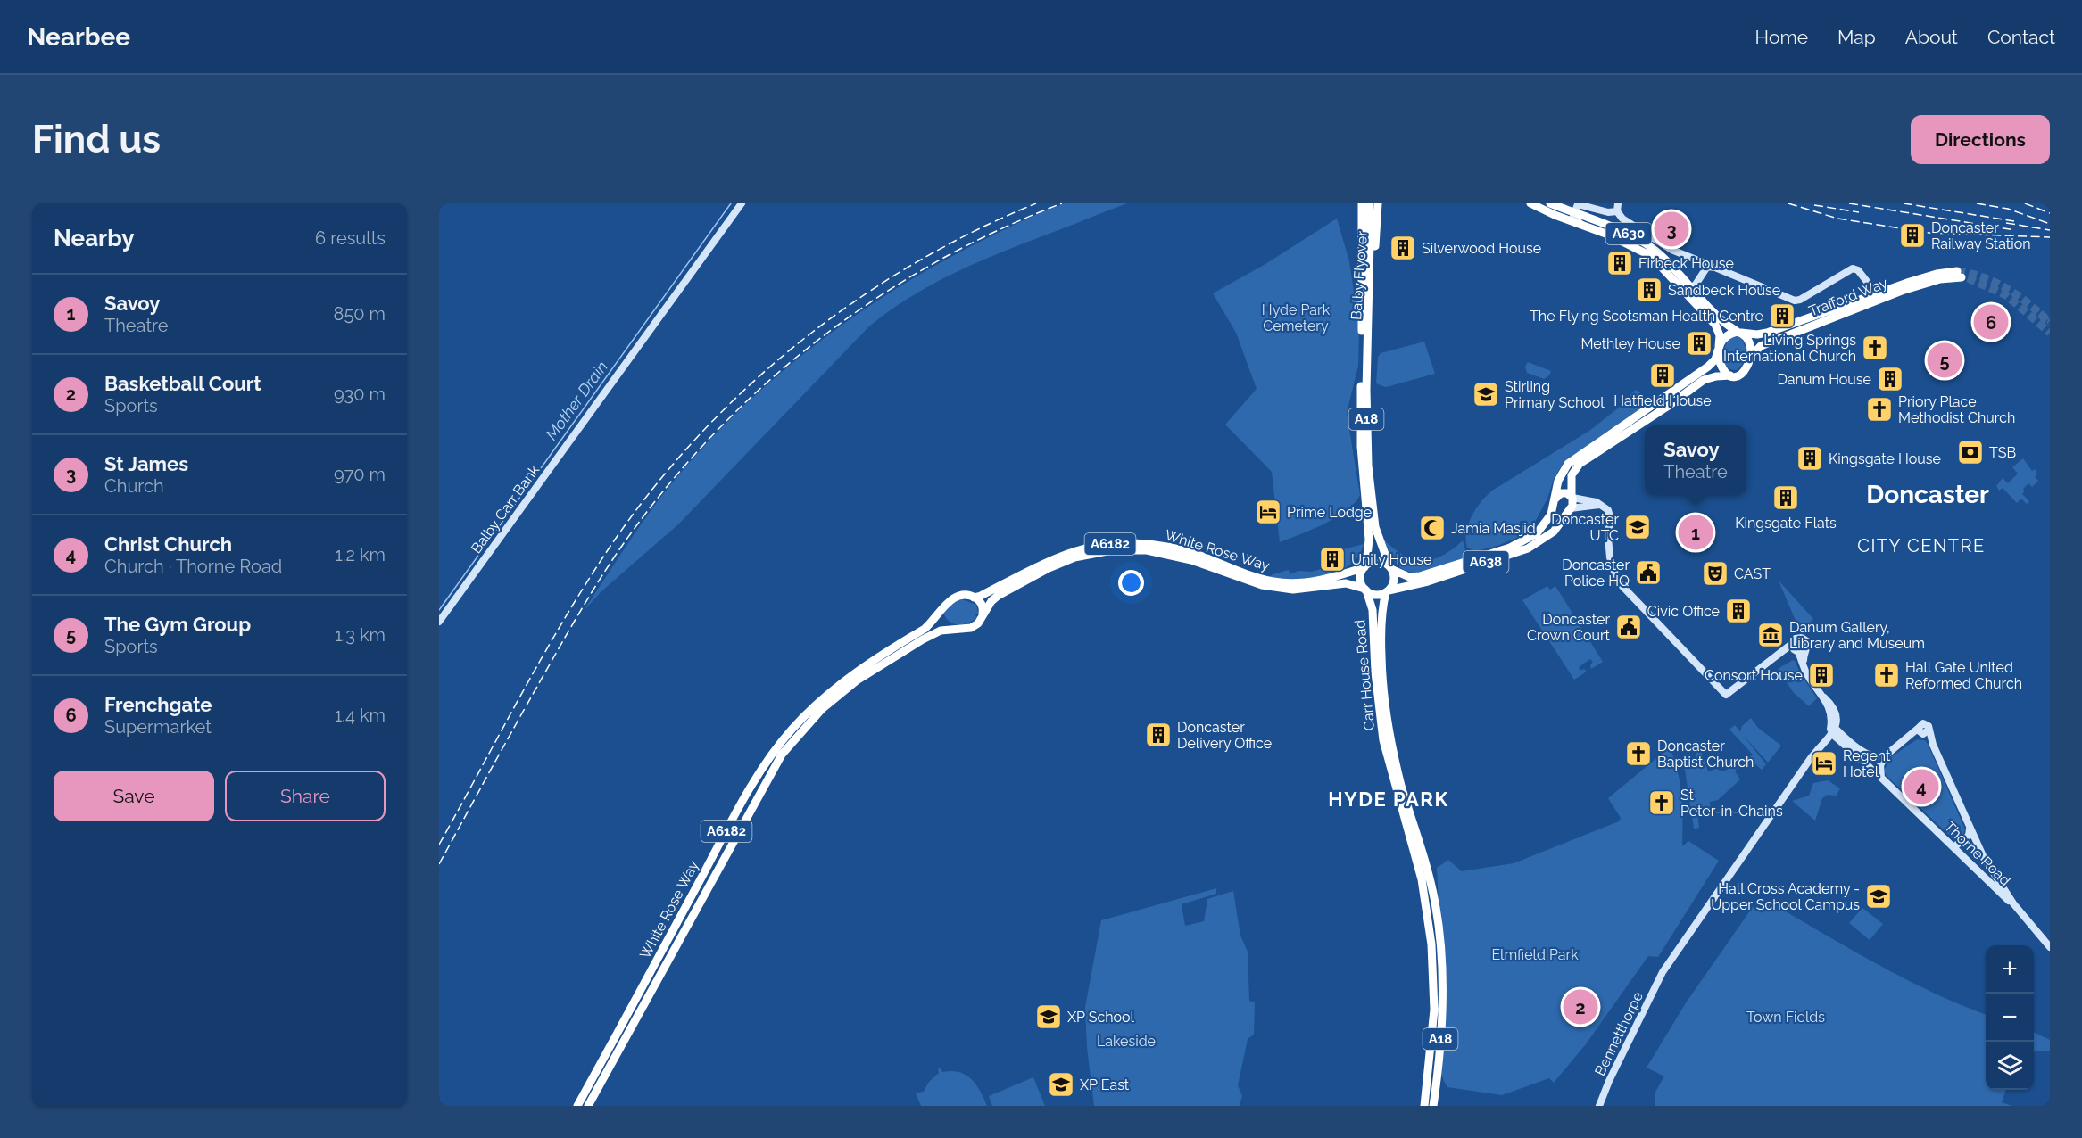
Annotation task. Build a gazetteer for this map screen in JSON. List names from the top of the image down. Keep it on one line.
{"streets":{"highway":["A630","Balby Flyover","Trafford Way","A18","A6182","White Rose Way","A638","Carr House Road"],"street":["Balby Carr Bank","Thorne Road","Bennetthorpe"]},"crossings":[["A630","Trafford Way"],["A630","A638"],["Balby Flyover","A18"],["Trafford Way","A638"],["A18","White Rose Way"],["A18","A638"],["A18","Carr House Road"],["White Rose Way","A638"],["White Rose Way","Carr House Road"],["A638","Carr House Road"],["Thorne Road","Bennetthorpe"]],"districts":["Doncaster","CITY CENTRE","HYDE PARK"],"water":["Mother Drain"],"parks":["Hyde Park Cemetery","Elmfield Park","Town Fields","Lakeside"],"places":{"building":["Doncaster Railway Station","Silverwood House","Firbeck House","Sandbeck House","The Flying Scotsman Health Centre","Methley House","Hatfield House","Danum House","Kingsgate House","Kingsgate Flats","Unity House","Civic Office","Consort House","Doncaster Delivery Office"],"church":["Living Springs International Church","Priory Place Methodist Church","Hall Gate United Reformed Church","Doncaster Baptist Church","St Peter-in-Chains"],"school or university":["Stirling Primary School","Doncaster UTC","Hall Cross Academy - Upper School Campus","XP School","XP East"],"bank":["TSB"],"hotel":["Prime Lodge","Regent Hotel"],"mosque":["Jamia Masjid"],"public building":["Doncaster Police HQ","Doncaster Crown Court"],"theatre":["CAST"],"museum":["Danum Gallery, Library and Museum"]},"page":{"header":"Nearbee","nav":["Home","Map","About","Contact"],"buttons":["Directions",["Save","Share"]],"title":"Find us","heading":["Nearby","6 results"],"pins":["3","6","5","1","4","2"],"list":[{"mark":"1","name":"Savoy","note":"Theatre","value":"850 m"},{"mark":"2","name":"Basketball Court","note":"Sports","value":"930 m"},{"mark":"3","name":"St James","note":"Church","value":"970 m"},{"mark":"4","name":"Christ Church","note":"Church · Thorne Road","value":"1.2 km"},{"mark":"5","name":"The Gym Group","note":"Sports","value":"1.3 km"},{"mark":"6","name":"Frenchgate","note":"Supermarket","value":"1.4 km"}],"popup":["Savoy","Theatre"],"map_buttons":["+","−"]}}
